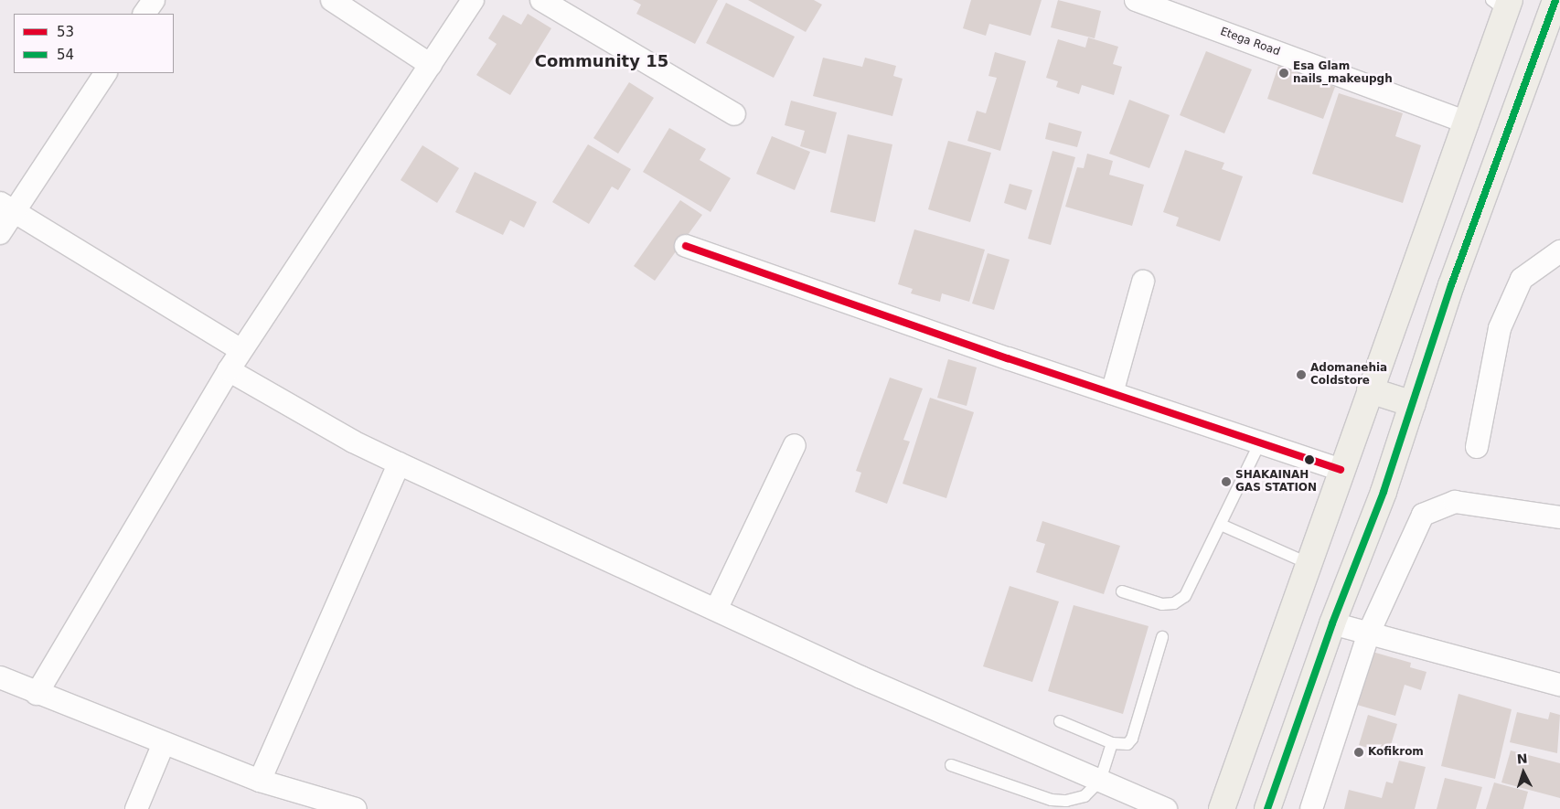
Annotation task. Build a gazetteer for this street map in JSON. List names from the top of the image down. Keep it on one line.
{"streets":{"street":["Etega Road"]},"districts":["Community 15"],"places":["Esa Glam nails_makeupgh","Adomanehia Coldstore","SHAKAINAH GAS STATION","Kofikrom"],"lines":["transit line 54","transit line 53"],"legend":["53","54"],"north":"top"}
